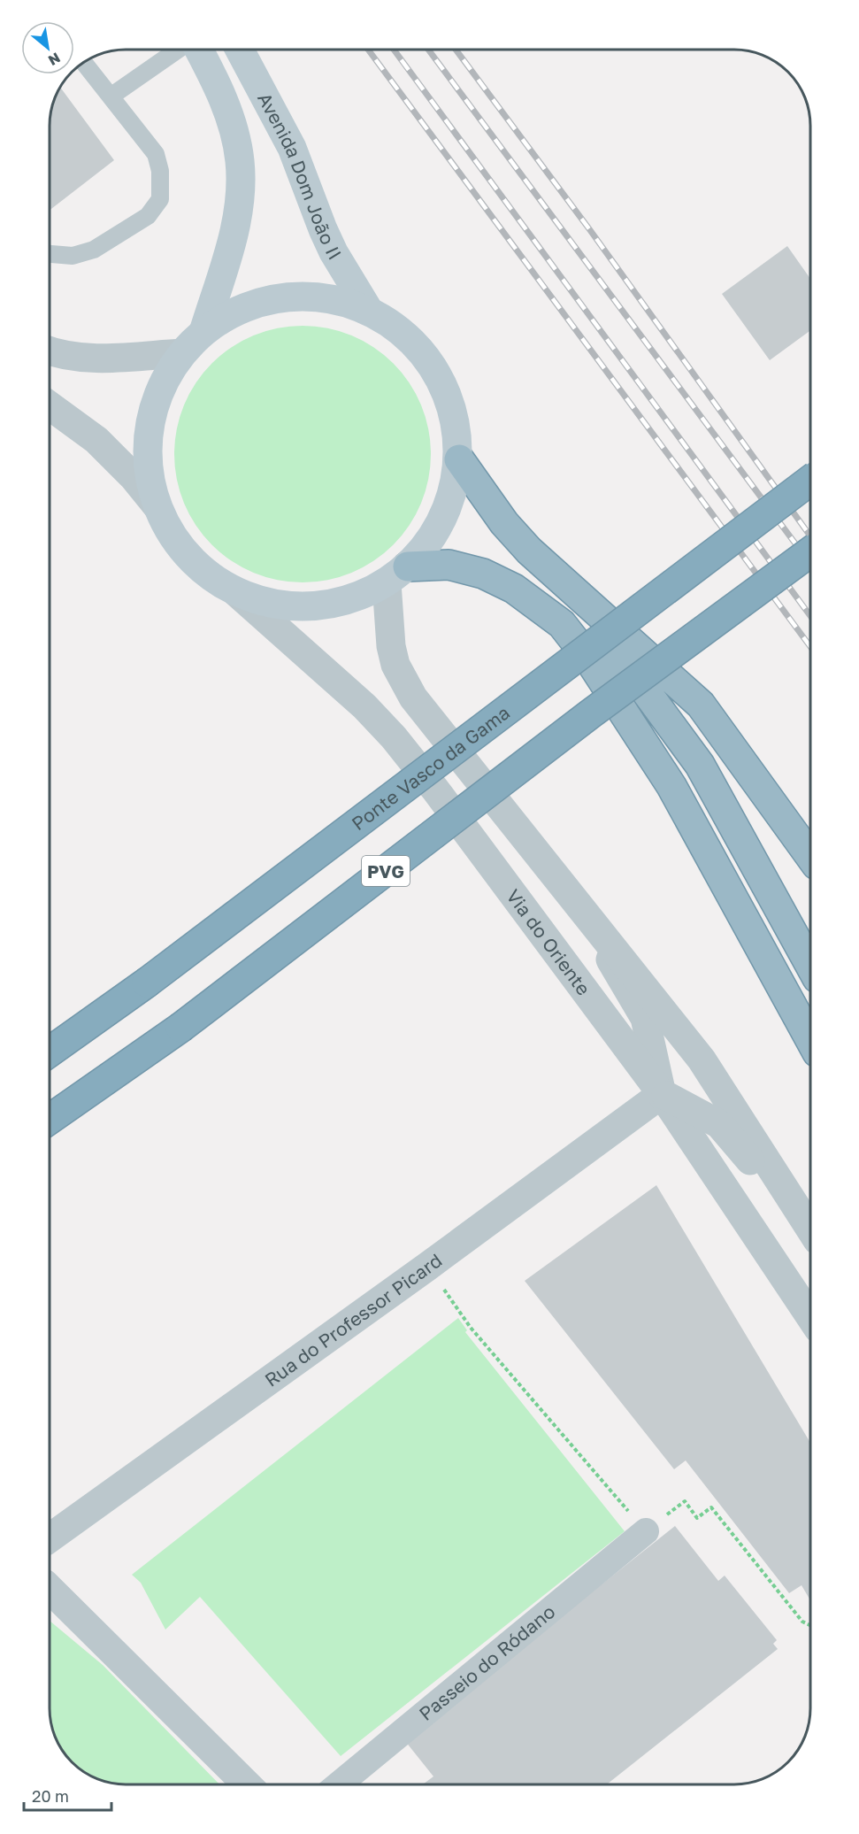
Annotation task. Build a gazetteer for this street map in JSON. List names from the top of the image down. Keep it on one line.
{"streets":{"highway":["Ponte Vasco da Gama","PVG"],"main road":["Avenida Dom João II"],"street":["Via do Oriente","Rua do Professor Picard","Passeio do Ródano"]},"crossings":[["Via do Oriente","Rua do Professor Picard"]],"scale_bar":"20 m","north":"bottom right"}
